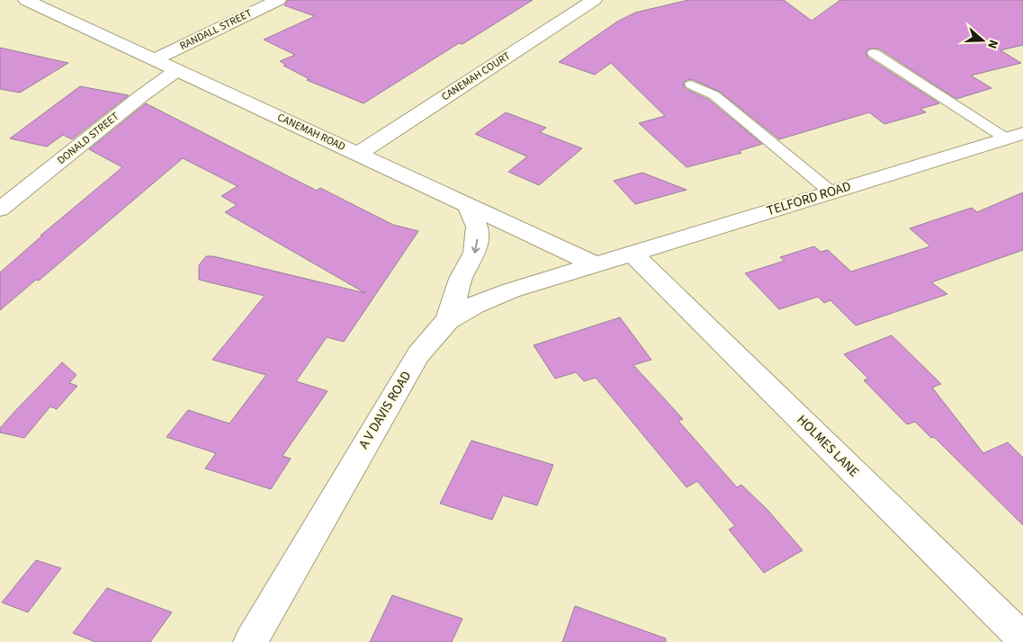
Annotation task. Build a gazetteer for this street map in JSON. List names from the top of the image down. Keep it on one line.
{"streets":{"street":["RANDALL STREET","CANEMAH COURT","CANEMAH ROAD","DONALD STREET","TELFORD ROAD","A V DAVIS ROAD","HOLMES LANE"]},"crossings":[["RANDALL STREET","CANEMAH ROAD"],["CANEMAH COURT","CANEMAH ROAD"],["CANEMAH ROAD","DONALD STREET"],["CANEMAH ROAD","TELFORD ROAD"],["CANEMAH ROAD","A V DAVIS ROAD"],["TELFORD ROAD","A V DAVIS ROAD"],["TELFORD ROAD","HOLMES LANE"]],"north":"right"}
